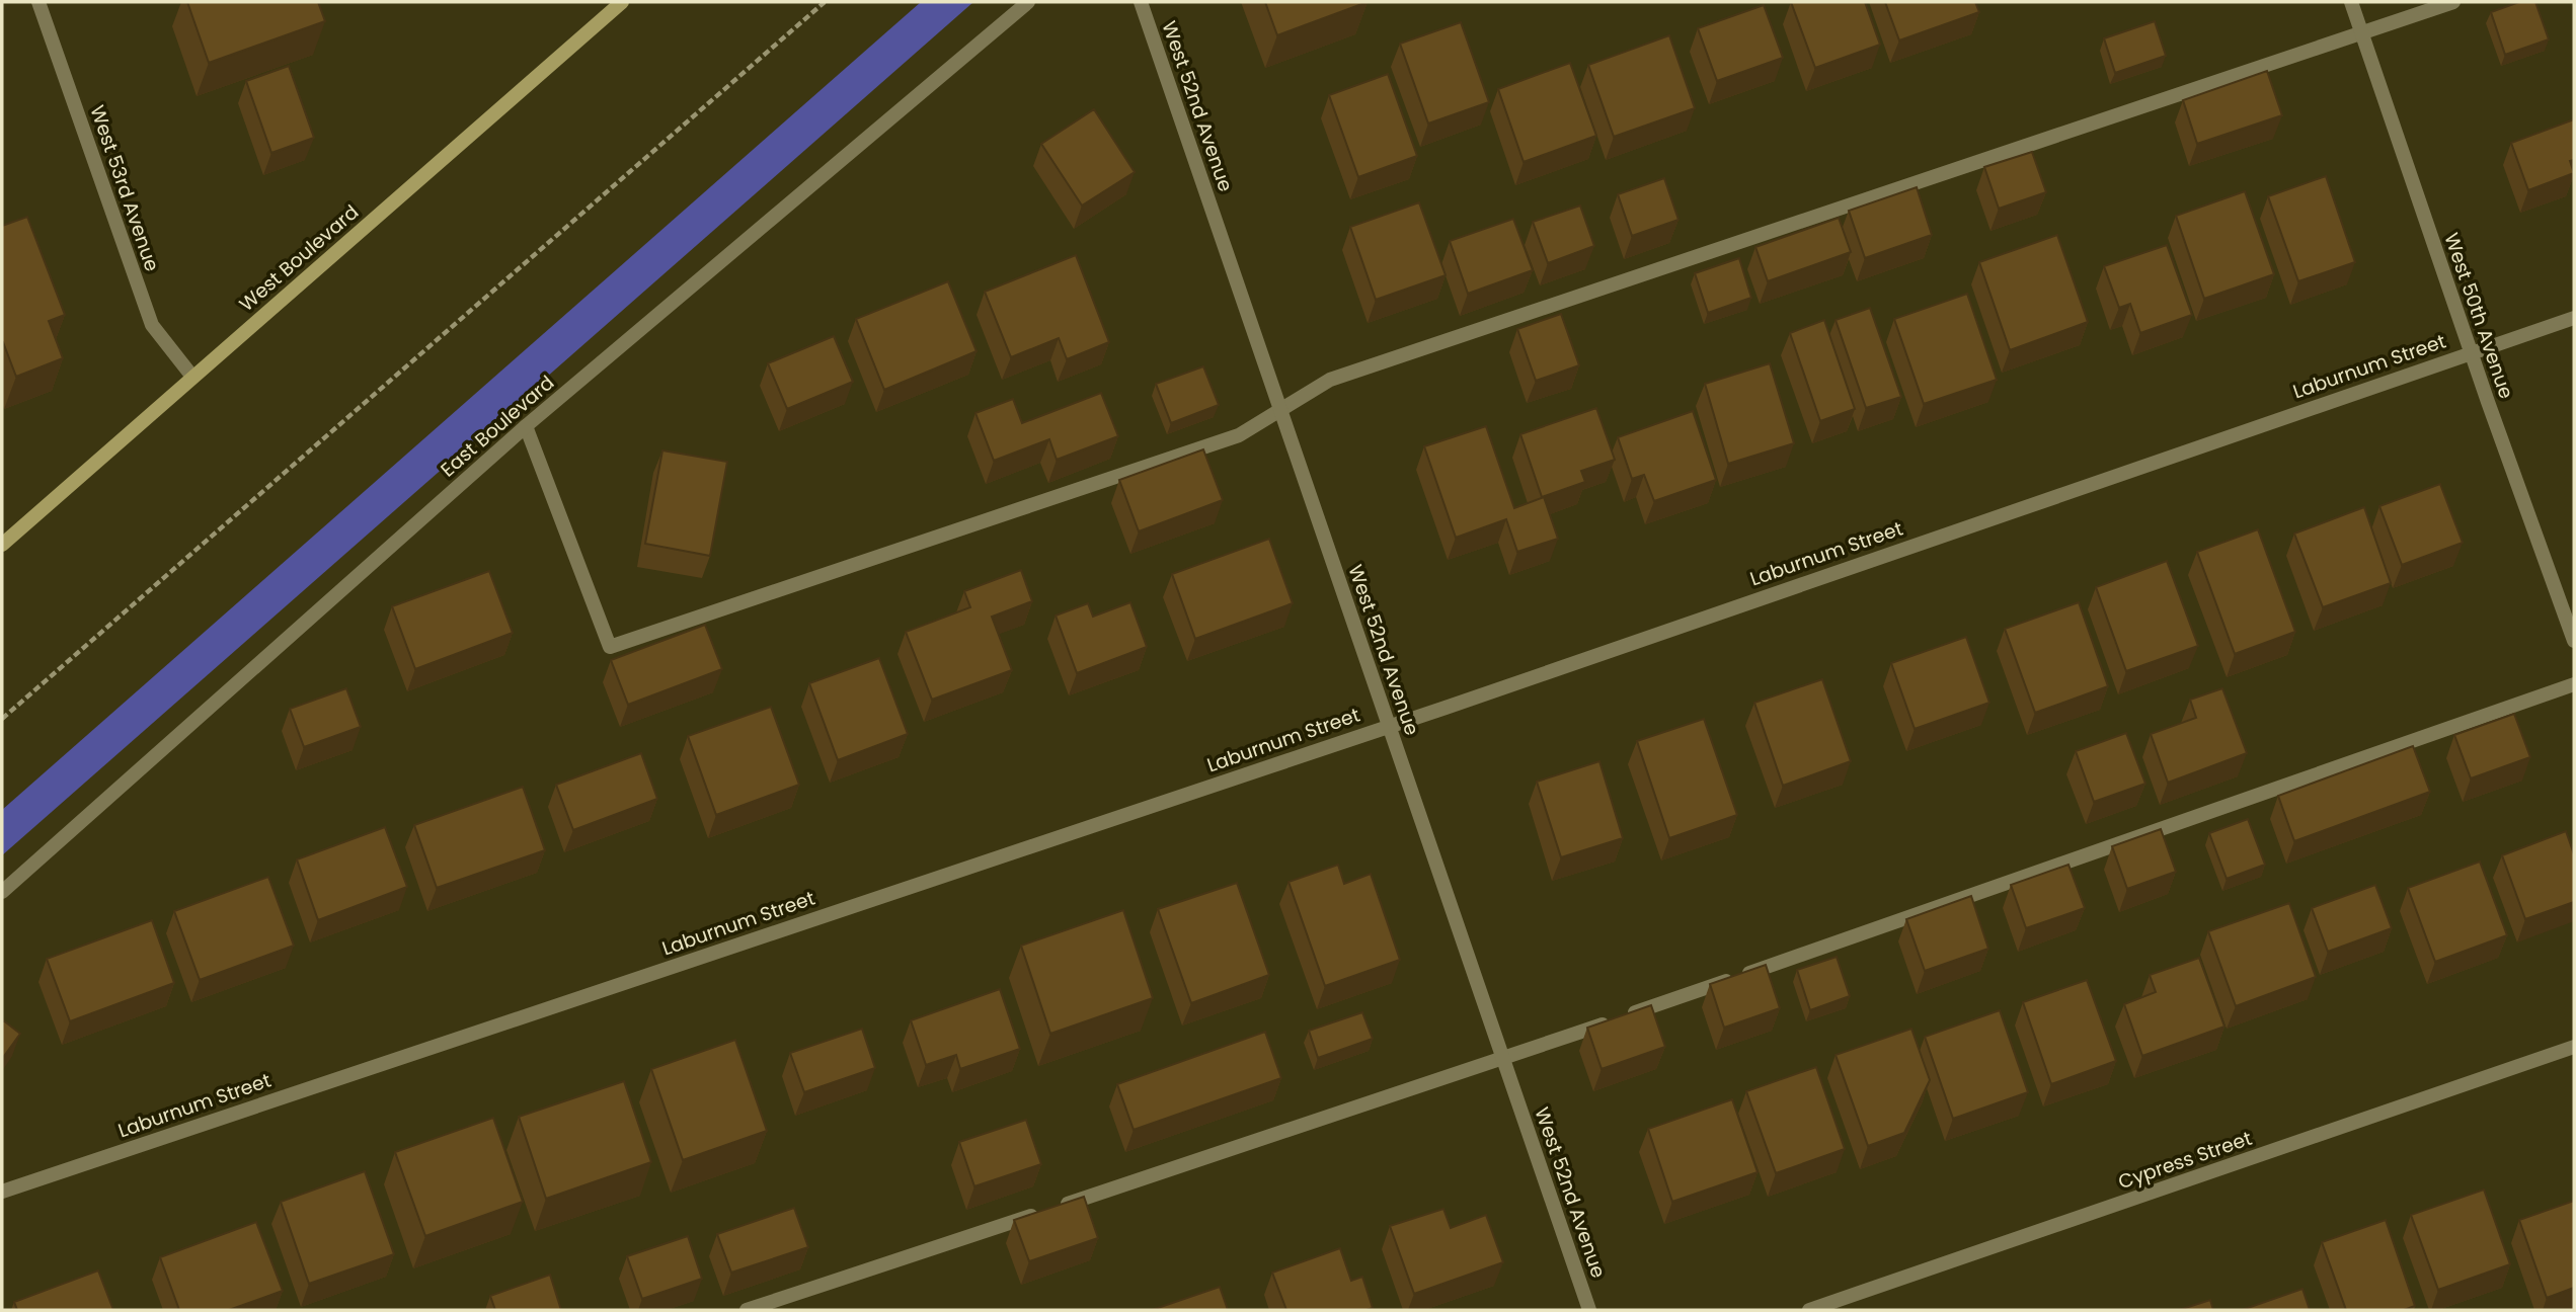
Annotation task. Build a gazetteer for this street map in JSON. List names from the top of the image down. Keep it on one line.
{"streets":{"street":["West 52nd Avenue","West 53rd Avenue","West Boulevard","West 50th Avenue","Laburnum Street","East Boulevard","Cypress Street"]},"crossings":[["West 52nd Avenue","Laburnum Street"],["West 53rd Avenue","West Boulevard"],["West 50th Avenue","Laburnum Street"]]}
